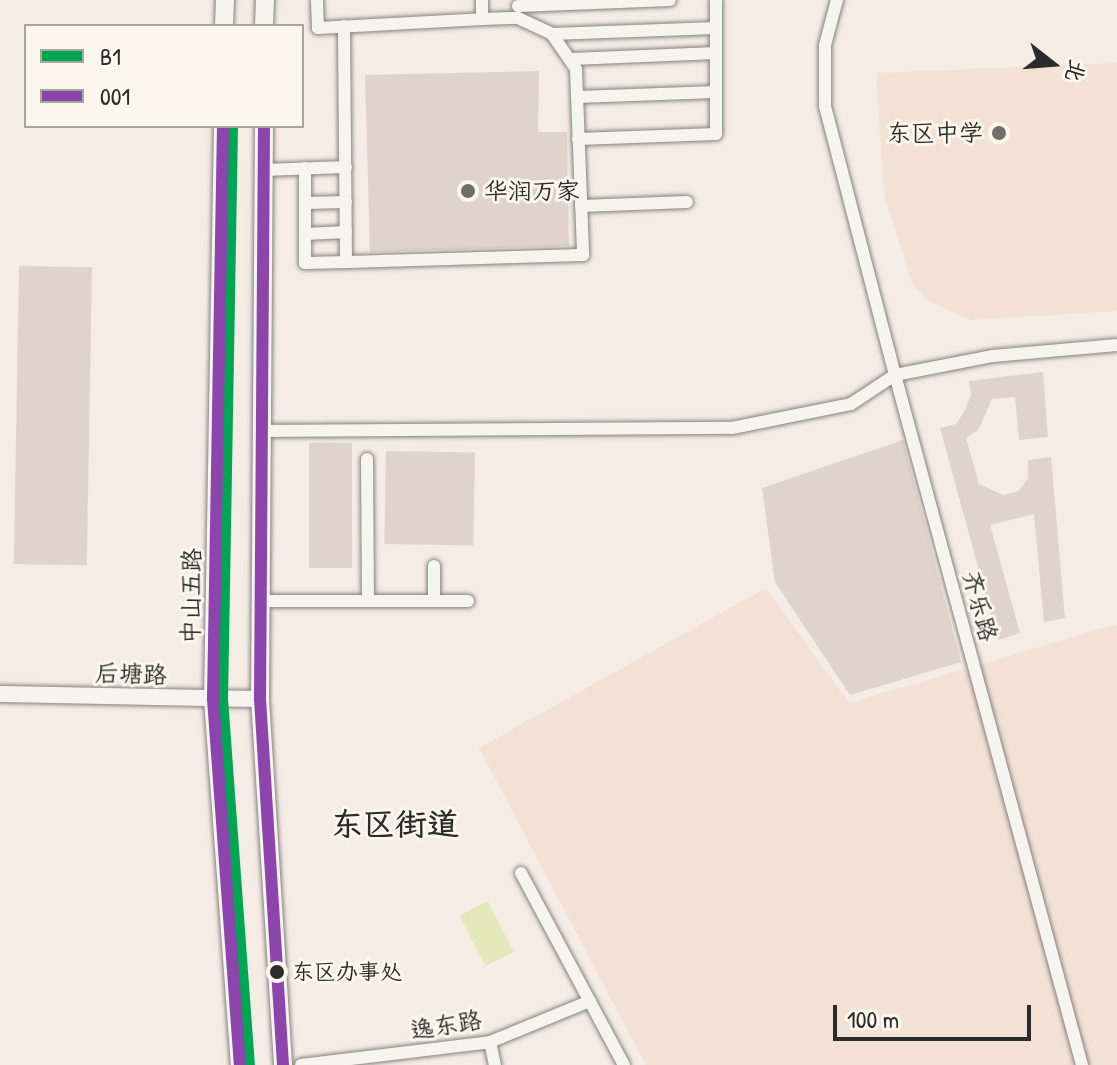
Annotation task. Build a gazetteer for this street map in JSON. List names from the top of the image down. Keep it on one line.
{"streets":{"main road":["中山五路"],"street":["齐乐路","后塘路","逸东路"]},"crossings":[["中山五路","后塘路"]],"districts":["东区街道"],"places":["东区中学","华润万家","东区办事处"],"lines":["transit line B1","transit line 001"],"legend":["B1","001"],"scale_bar":"100 m","north":"right"}
